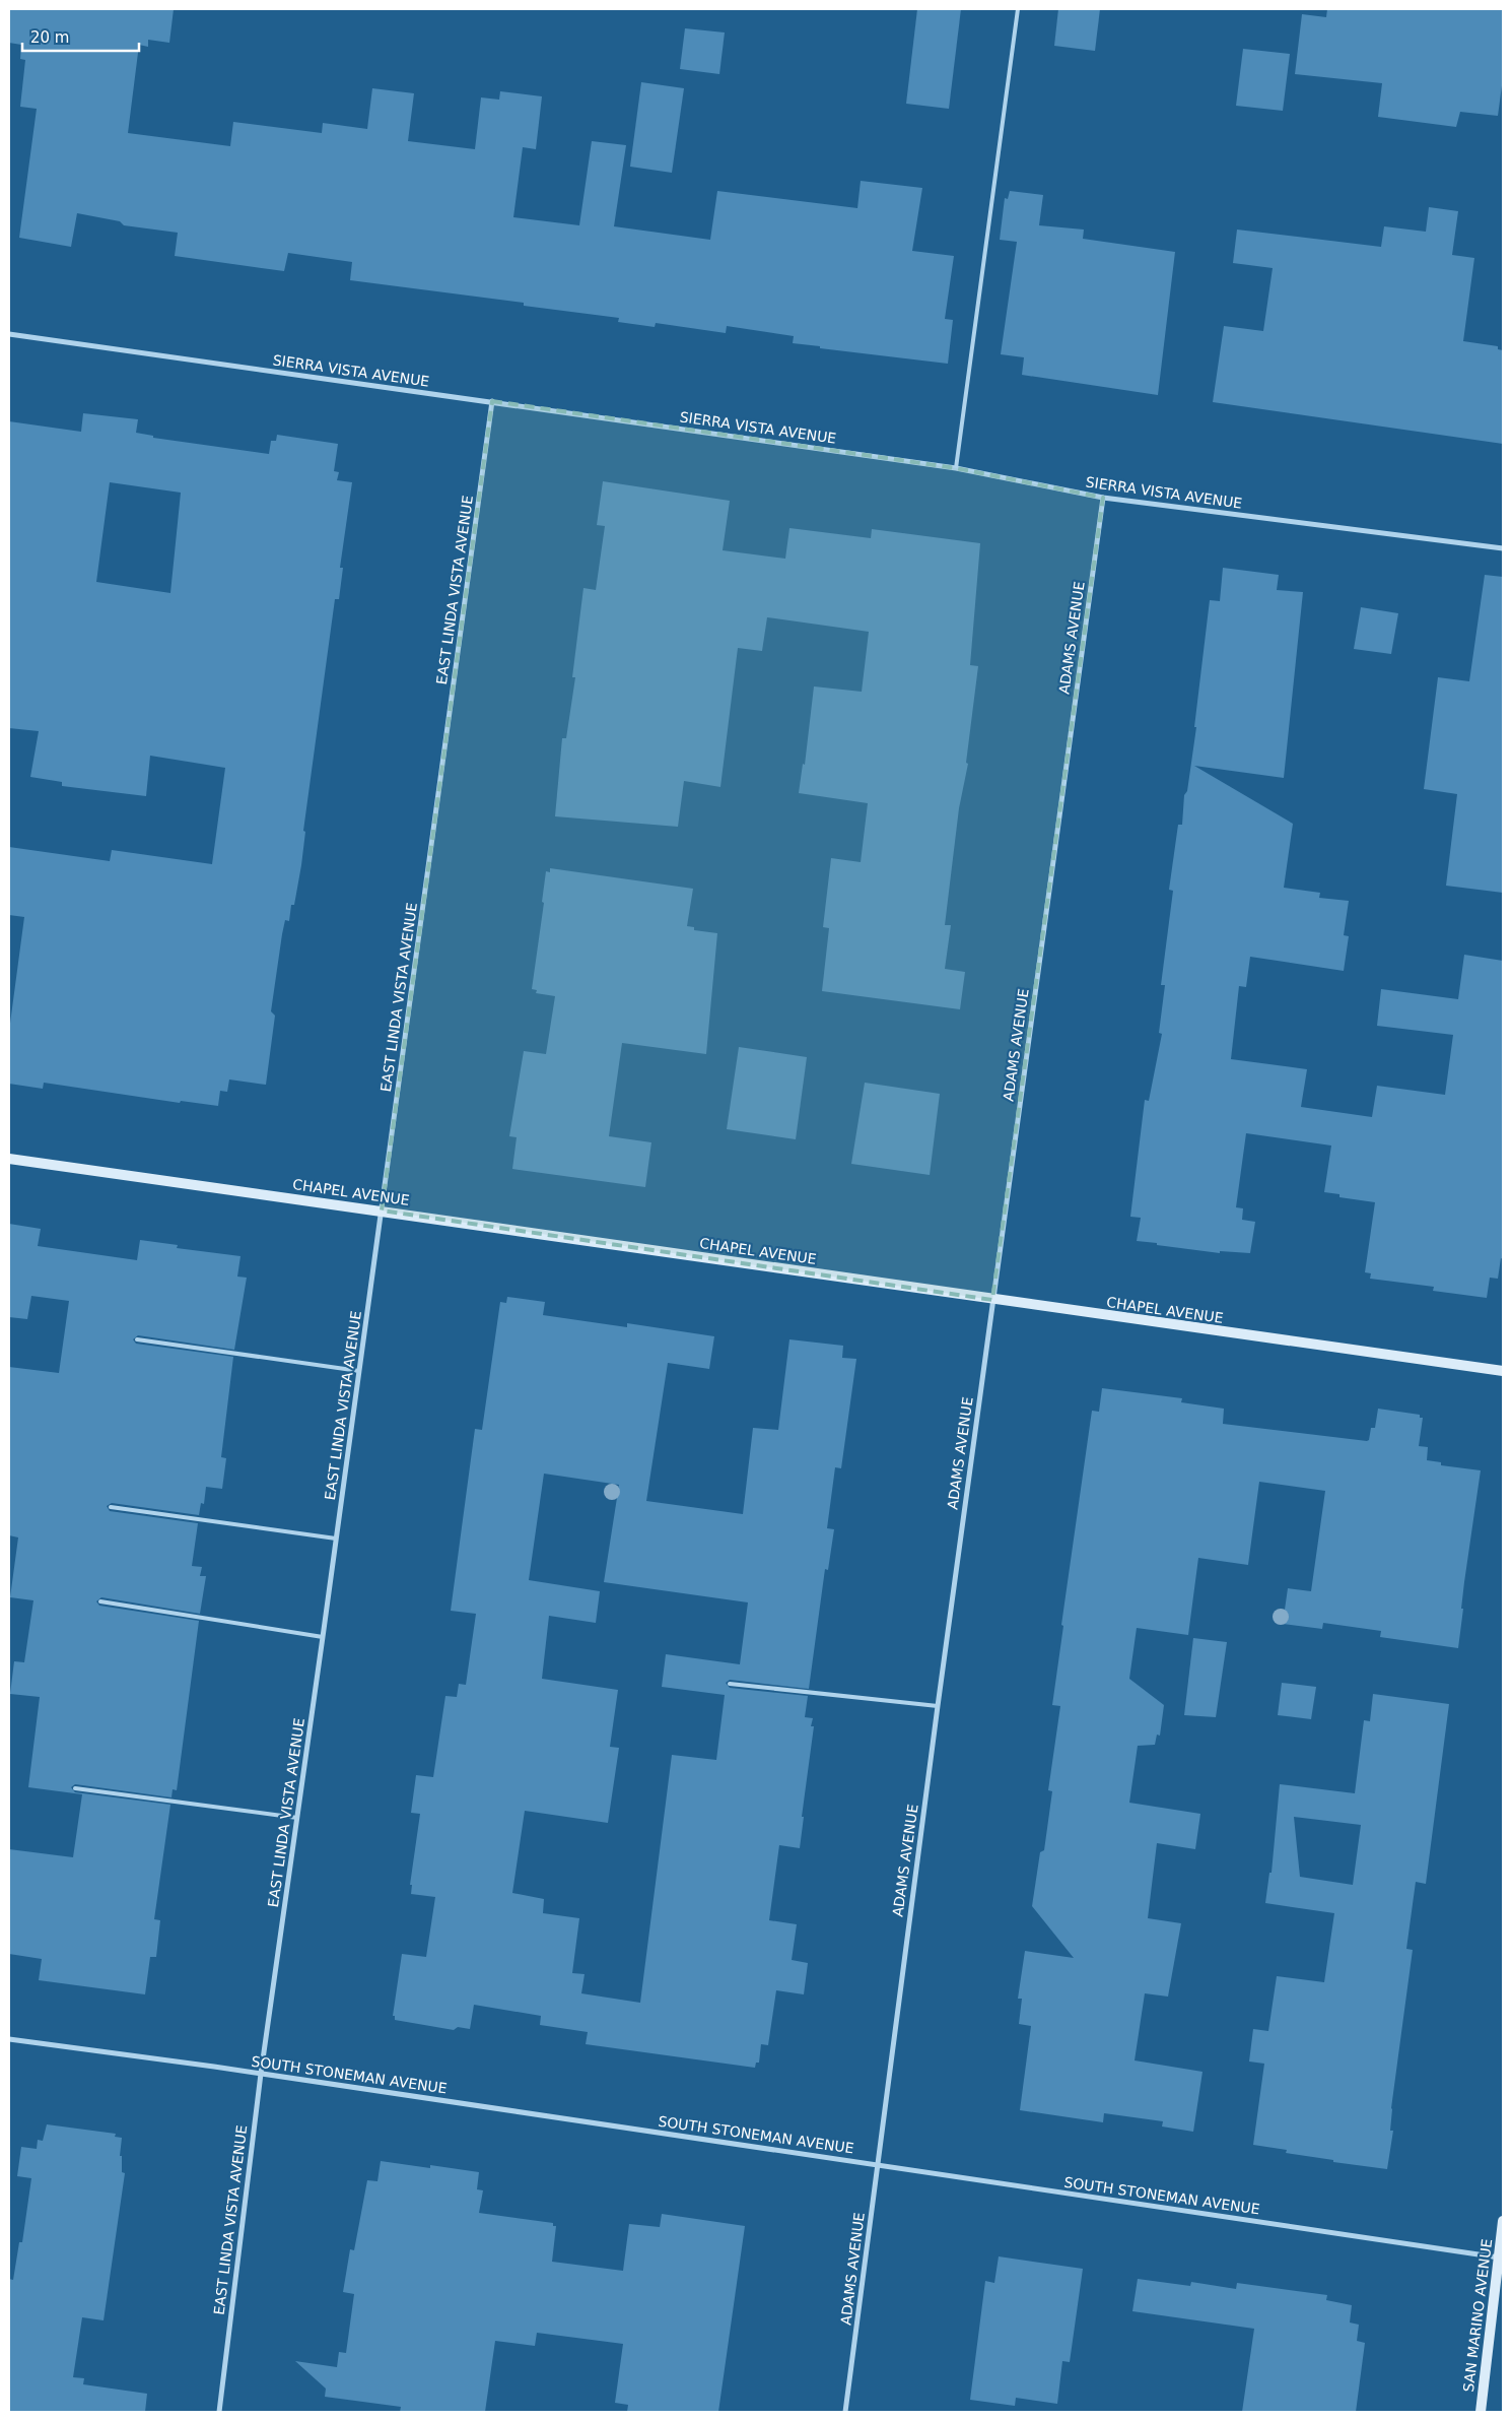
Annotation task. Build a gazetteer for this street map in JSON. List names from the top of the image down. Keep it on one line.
{"streets":{"street":["SIERRA VISTA AVENUE","EAST LINDA VISTA AVENUE","ADAMS AVENUE","CHAPEL AVENUE","SOUTH STONEMAN AVENUE","SAN MARINO AVENUE"]},"crossings":[["SIERRA VISTA AVENUE","EAST LINDA VISTA AVENUE"],["SIERRA VISTA AVENUE","ADAMS AVENUE"],["EAST LINDA VISTA AVENUE","CHAPEL AVENUE"],["EAST LINDA VISTA AVENUE","SOUTH STONEMAN AVENUE"],["ADAMS AVENUE","CHAPEL AVENUE"],["ADAMS AVENUE","SOUTH STONEMAN AVENUE"],["SOUTH STONEMAN AVENUE","SAN MARINO AVENUE"]],"scale_bar":"20 m"}
